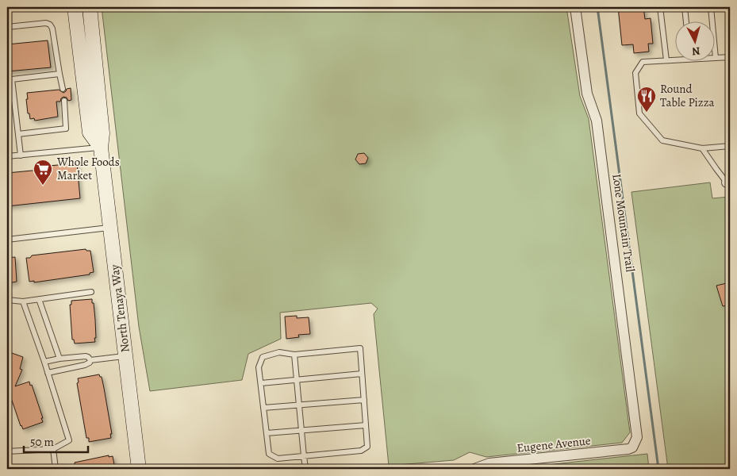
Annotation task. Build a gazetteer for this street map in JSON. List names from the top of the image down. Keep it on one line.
{"streets":{"main road":["North Tenaya Way"],"street":["Lone Mountain Trail","Eugene Avenue"]},"crossings":[["Lone Mountain Trail","Eugene Avenue"]],"places":{"restaurant":["Round Table Pizza"],"supermarket":["Whole Foods Market"]},"scale_bar":"50 m","north":"bottom"}
